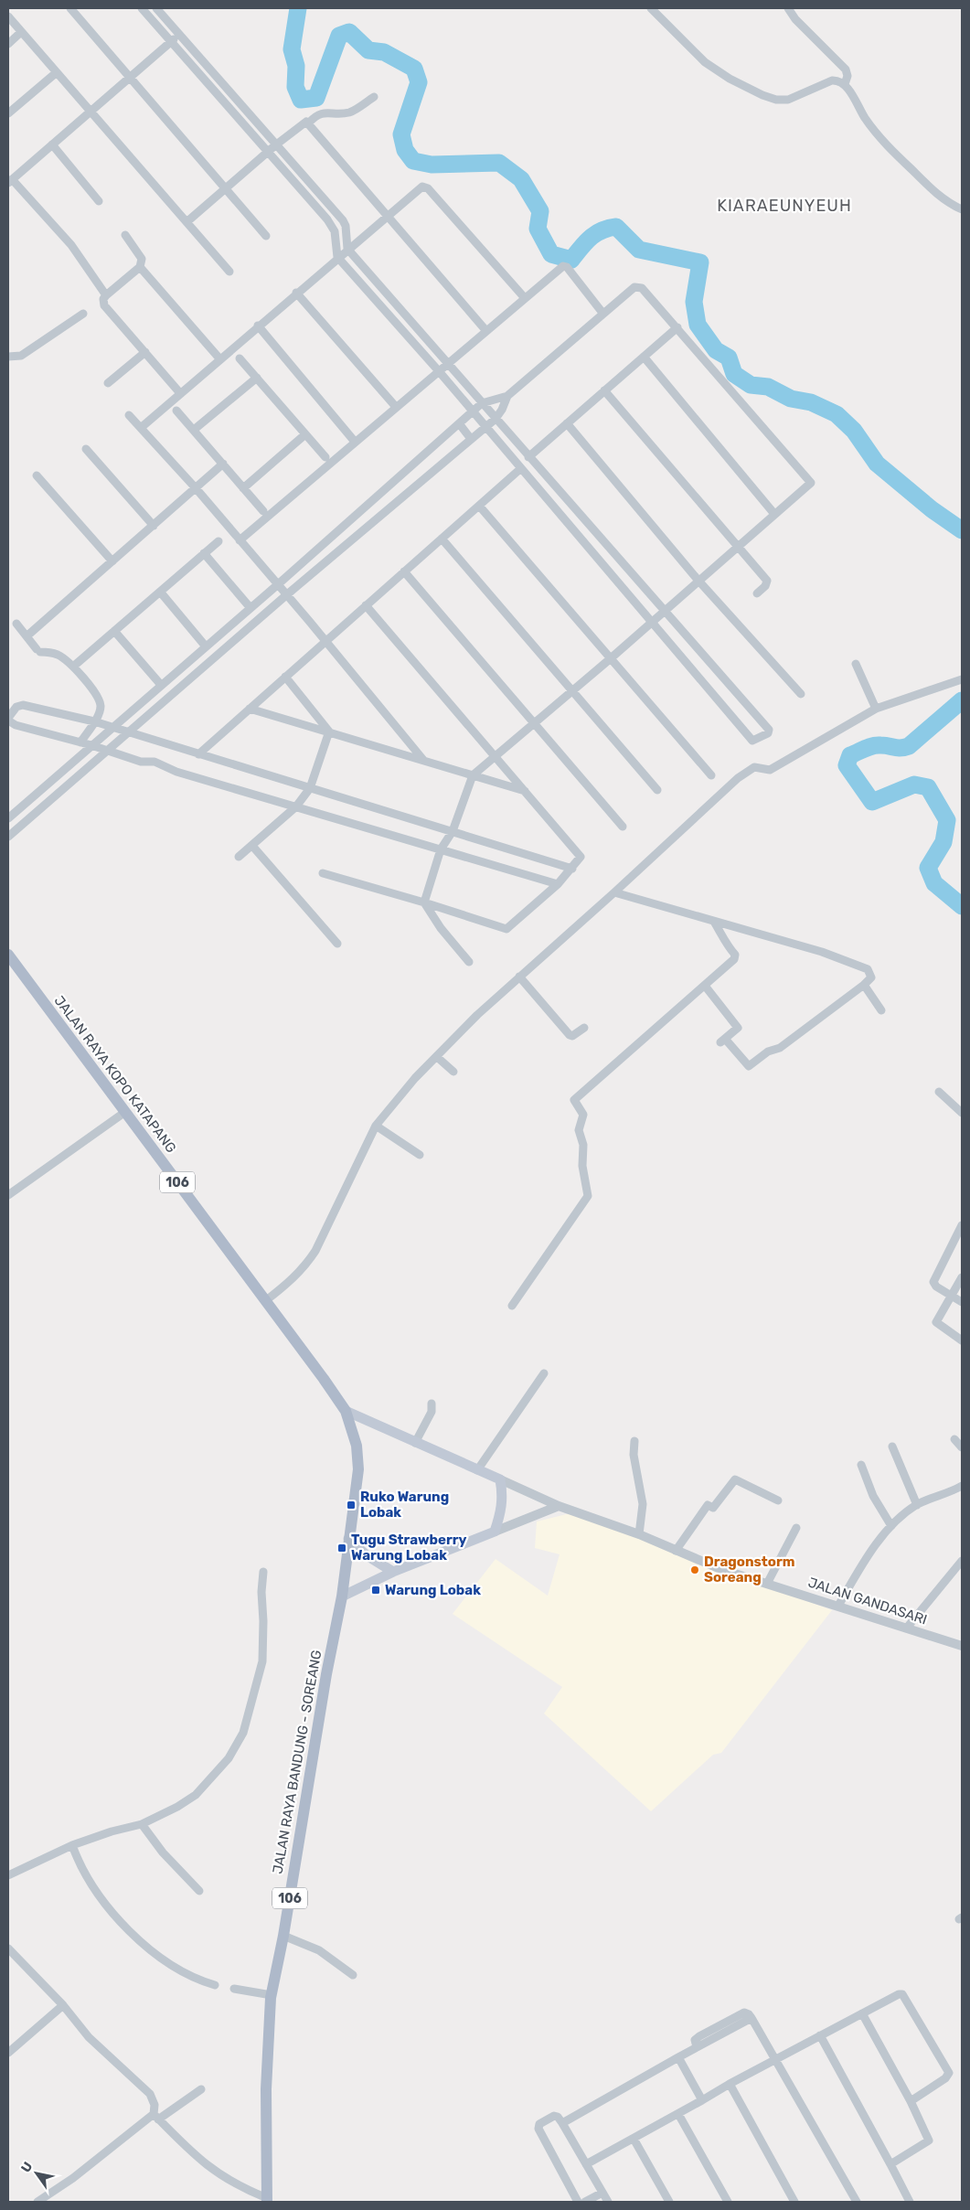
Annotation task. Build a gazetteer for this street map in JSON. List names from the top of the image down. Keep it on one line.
{"streets":{"main road":["JALAN RAYA KOPO KATAPANG","106","JALAN RAYA BANDUNG - SOREANG"],"street":["JALAN GANDASARI"]},"crossings":[["JALAN RAYA KOPO KATAPANG","JALAN RAYA BANDUNG - SOREANG"]],"districts":["KIARAEUNYEUH"],"places":{"transit":["Ruko Warung Lobak","Tugu Strawberry Warung Lobak","Warung Lobak"],"other":["Dragonstorm Soreang"]},"north":"top left"}
